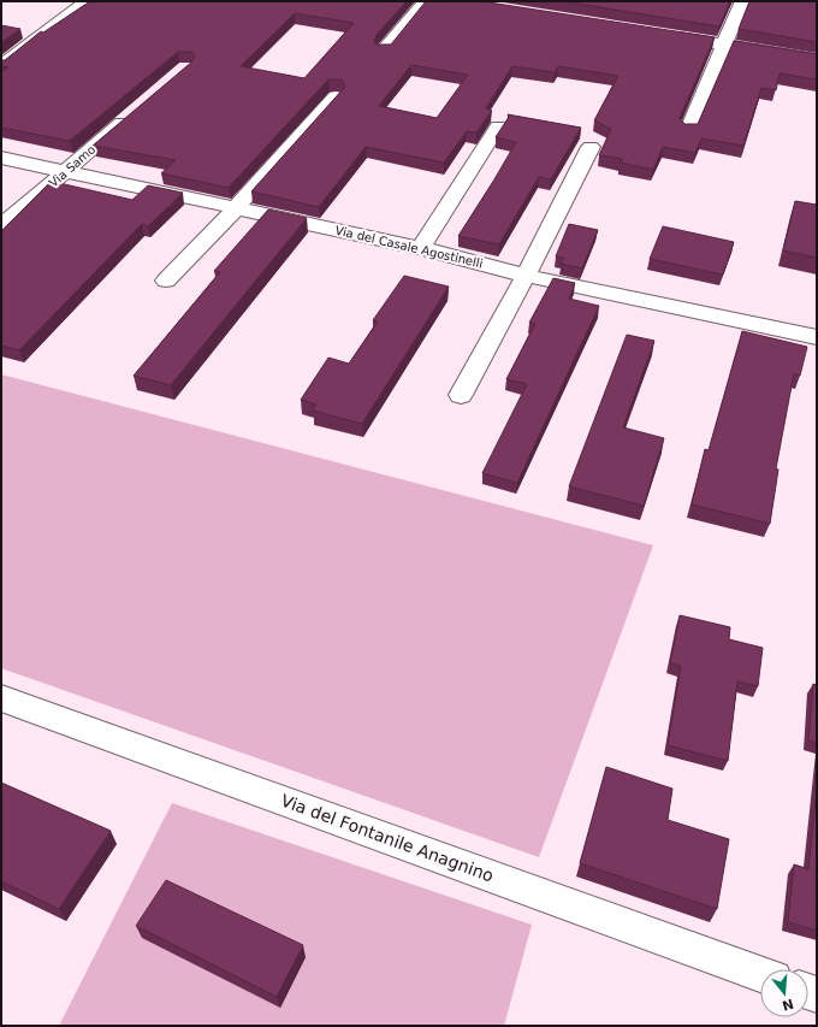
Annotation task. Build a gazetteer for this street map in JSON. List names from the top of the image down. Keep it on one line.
{"streets":{"street":["Via Samo","Via del Casale Agostinelli","Via del Fontanile Anagnino"]},"crossings":[["Via Samo","Via del Casale Agostinelli"]],"north":"bottom"}
